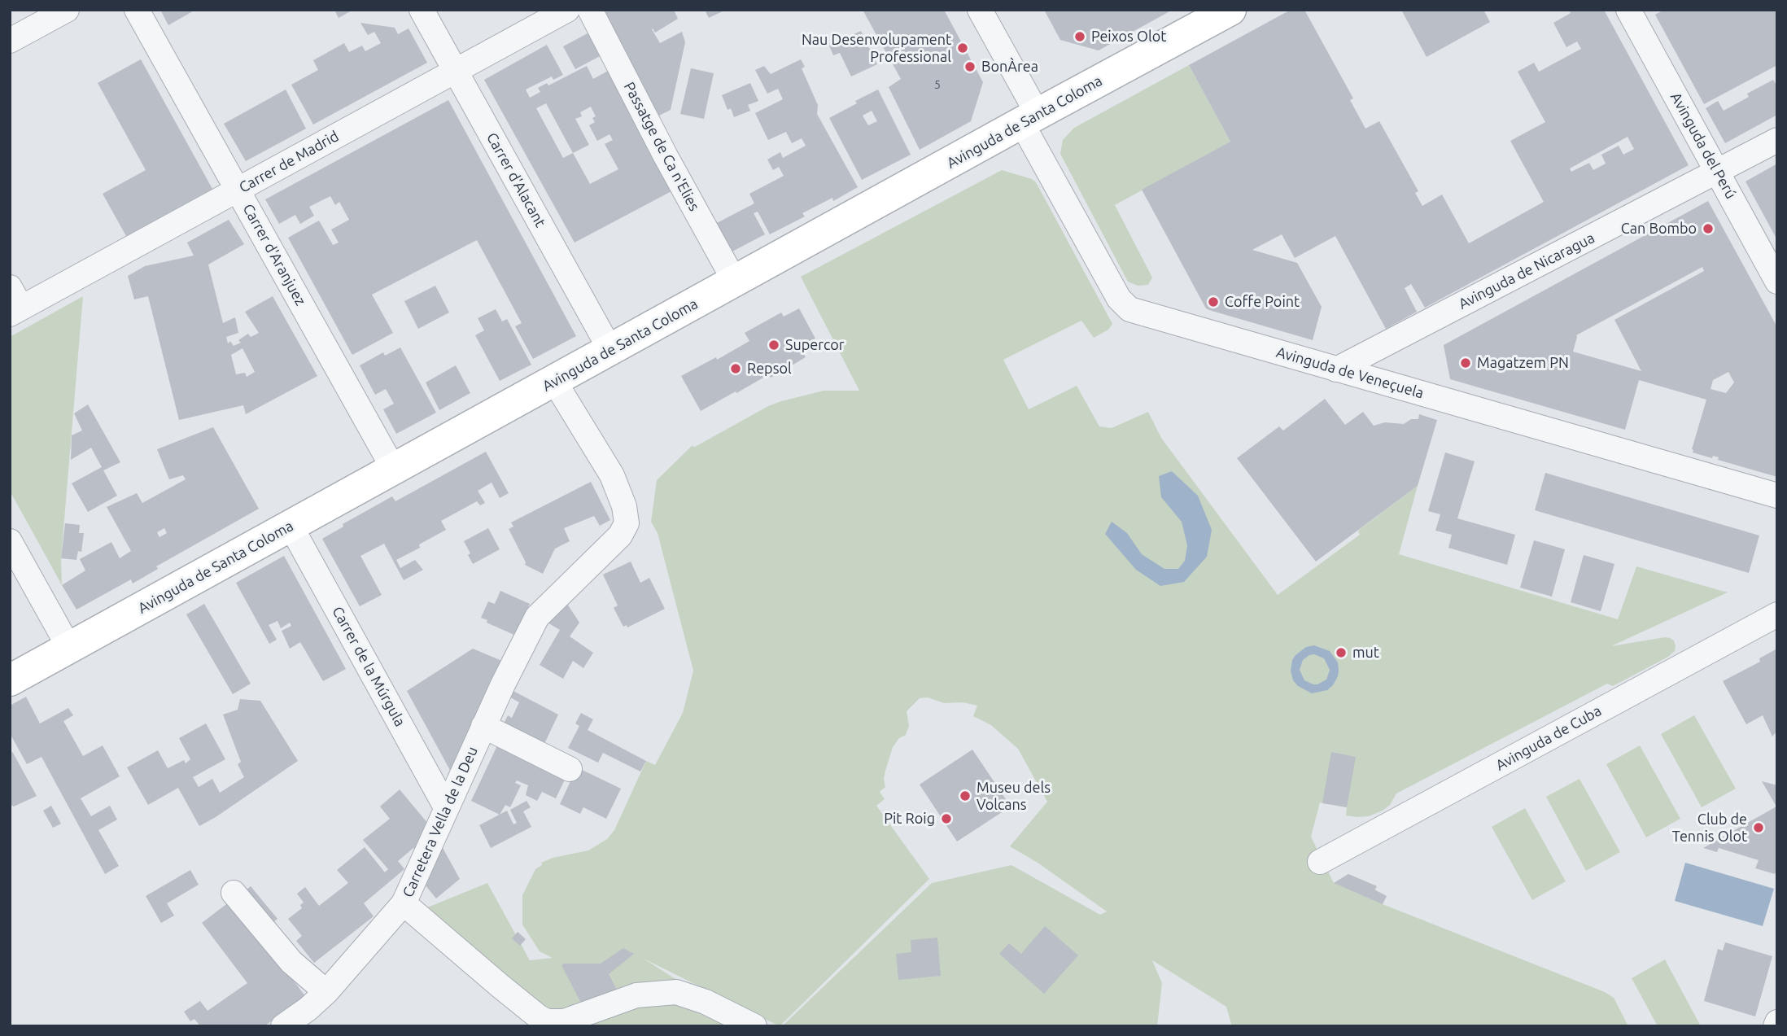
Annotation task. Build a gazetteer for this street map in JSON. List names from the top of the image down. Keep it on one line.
{"streets":{"main road":["Avinguda de Santa Coloma"],"street":["Avinguda del Perú","Passatge de Ca n'Elies","Carrer de Madrid","Carrer d'Alacant","Carrer d'Aranjuez","Avinguda de Nicaragua","Avinguda de Veneçuela","Carrer de la Múrgula","Avinguda de Cuba","Carretera Vella de la Deu"]},"crossings":[["Avinguda de Santa Coloma","Passatge de Ca n'Elies"],["Avinguda de Santa Coloma","Carrer d'Alacant"],["Avinguda de Santa Coloma","Carrer d'Aranjuez"],["Avinguda de Santa Coloma","Avinguda de Veneçuela"],["Avinguda de Santa Coloma","Carrer de la Múrgula"],["Avinguda de Santa Coloma","Carretera Vella de la Deu"],["Avinguda del Perú","Avinguda de Nicaragua"],["Carrer de Madrid","Carrer d'Alacant"],["Carrer de Madrid","Carrer d'Aranjuez"],["Avinguda de Nicaragua","Avinguda de Veneçuela"],["Carrer de la Múrgula","Carretera Vella de la Deu"]],"places":["Peixos Olot","Nau Desenvolupament Professional","BonÀrea","Can Bombo","Coffe Point","Supercor","Magatzem PN","Repsol","mut","Museu dels Volcans","Pit Roig","Club de Tennis Olot"],"house_numbers":["5"]}
